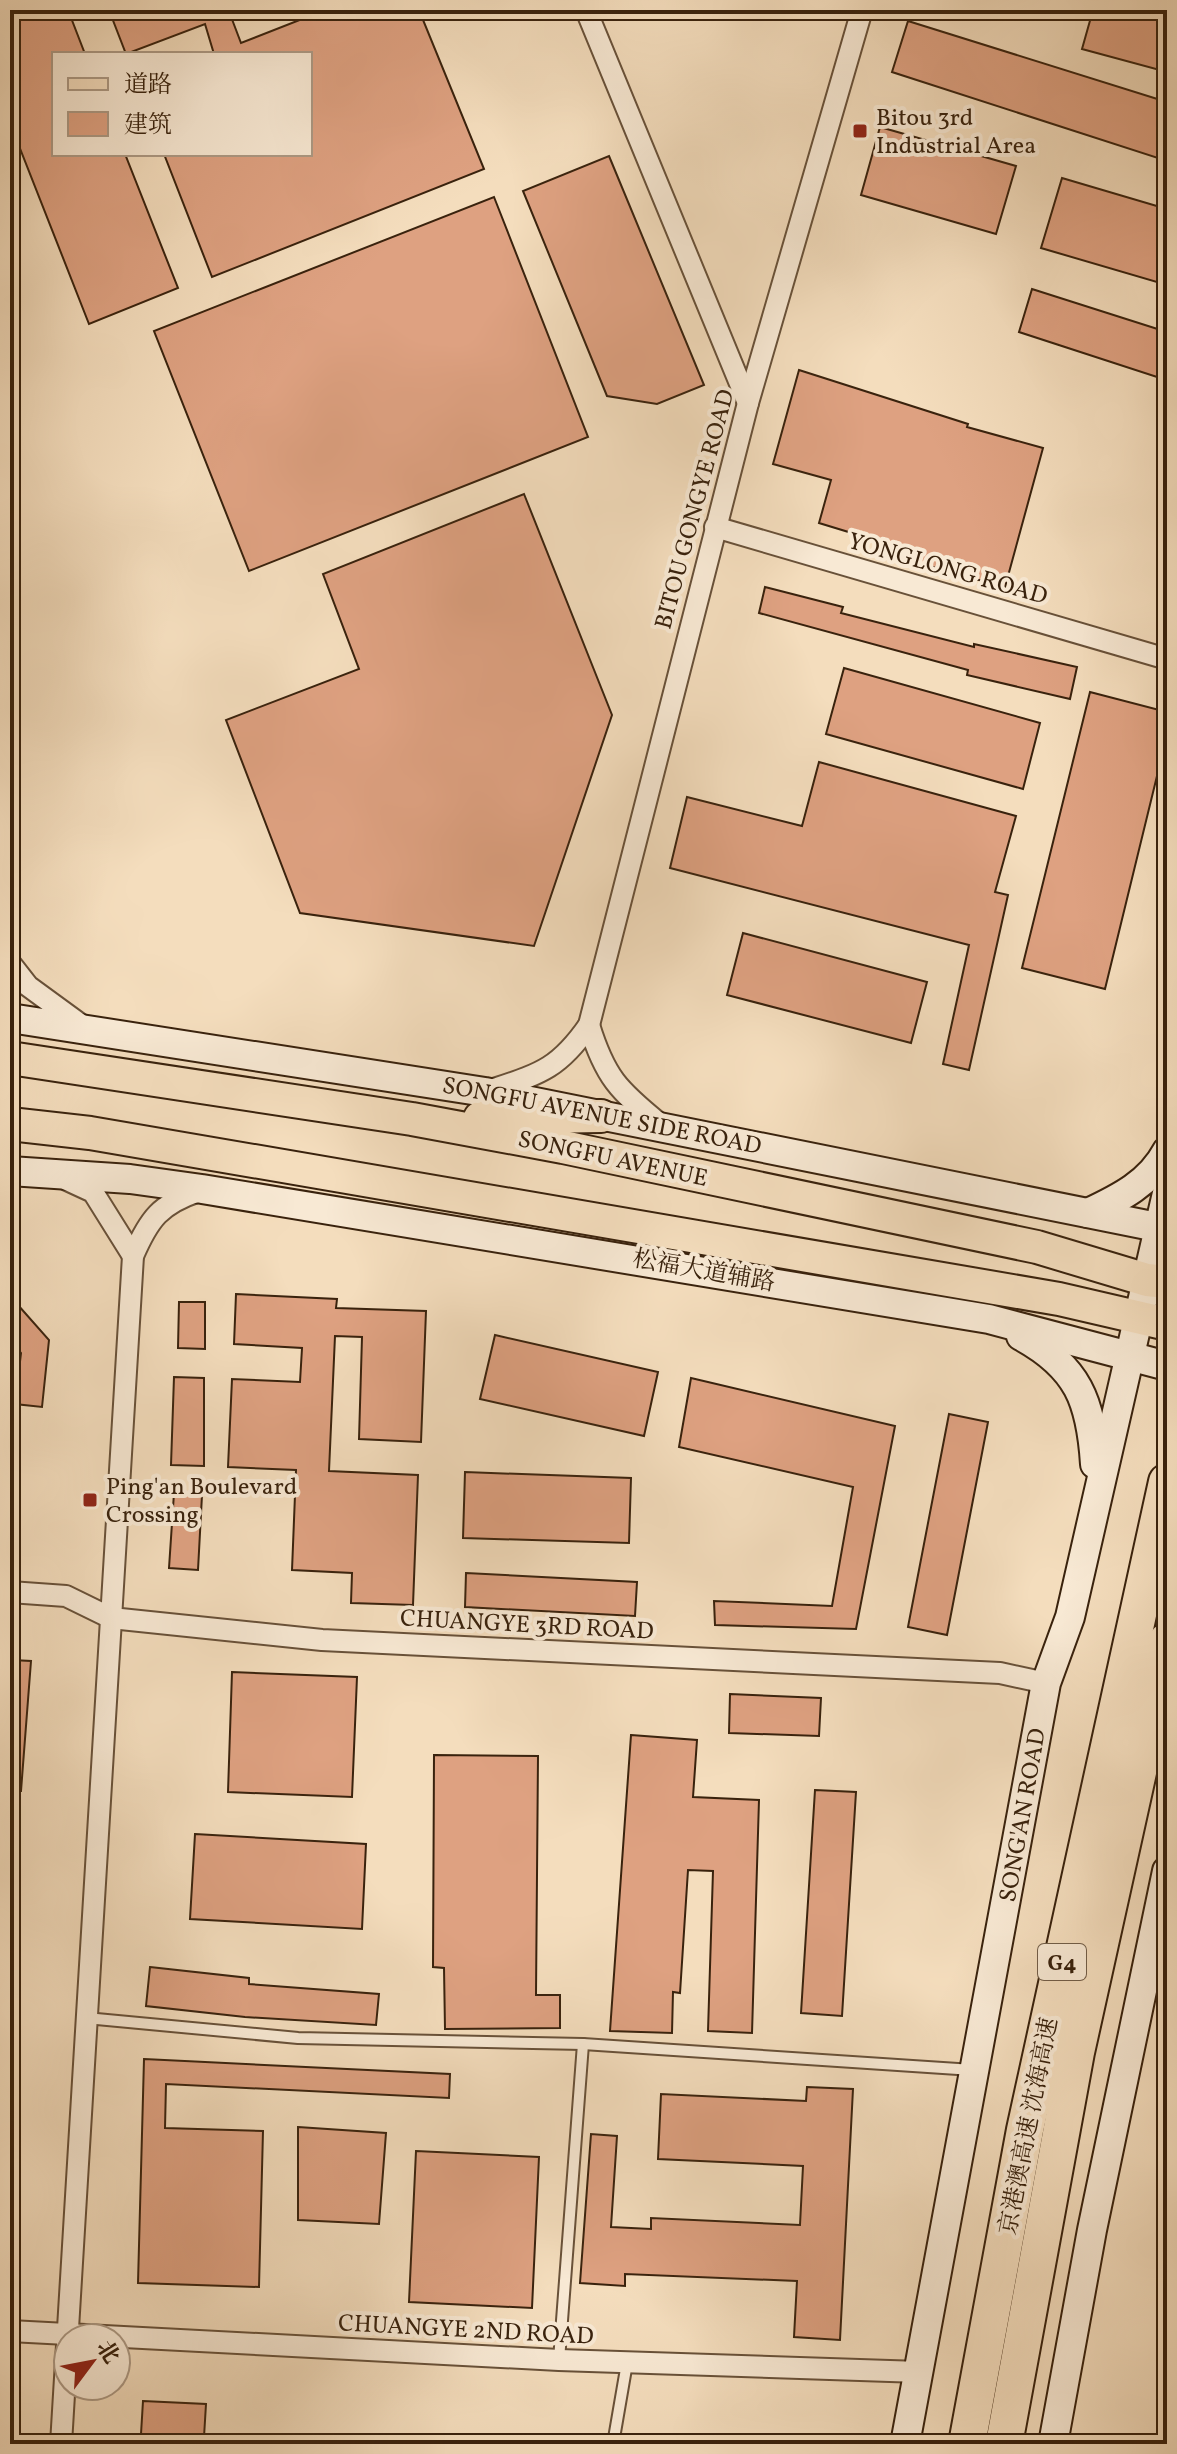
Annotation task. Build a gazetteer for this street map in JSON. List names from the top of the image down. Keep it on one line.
{"streets":{"highway":["G4","京港澳高速 沈海高速"],"main road":["SONGFU AVENUE SIDE ROAD","SONGFU AVENUE","松福大道辅路","SONG'AN ROAD"],"street":["BITOU GONGYE ROAD","YONGLONG ROAD","CHUANGYE 3RD ROAD","CHUANGYE 2ND ROAD"]},"crossings":[["BITOU GONGYE ROAD","YONGLONG ROAD"],["SONGFU AVENUE SIDE ROAD","SONG'AN ROAD"],["SONGFU AVENUE","SONG'AN ROAD"],["CHUANGYE 3RD ROAD","SONG'AN ROAD"],["SONG'AN ROAD","CHUANGYE 2ND ROAD"]],"places":{"transit":["Bitou 3rd Industrial Area","Ping'an Boulevard Crossing"]},"legend":["道路","建筑"],"north":"top right"}
